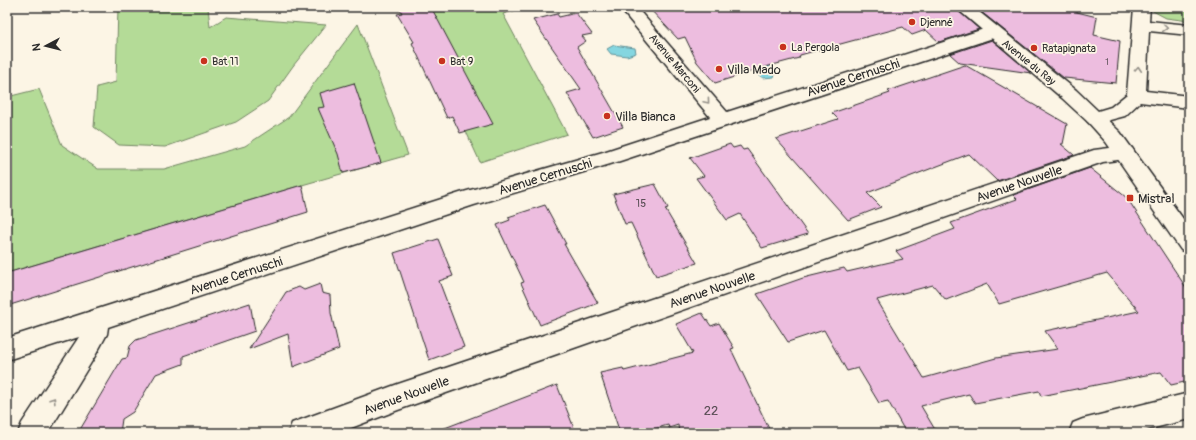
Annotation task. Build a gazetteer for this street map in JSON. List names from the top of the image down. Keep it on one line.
{"streets":{"street":["Avenue du Ray","Avenue Marconi","Avenue Cernuschi","Avenue Nouvelle"]},"crossings":[["Avenue du Ray","Avenue Cernuschi"],["Avenue du Ray","Avenue Nouvelle"],["Avenue Marconi","Avenue Cernuschi"]],"one_way":["Avenue Marconi"],"places":{"other":["Djenné","La Pergola","Ratapignata","Bat 11","Bat 9","Villa Mado","Villa Bianca"],"transit":["Mistral"]},"house_numbers":["1","15","22"],"north":"left"}
